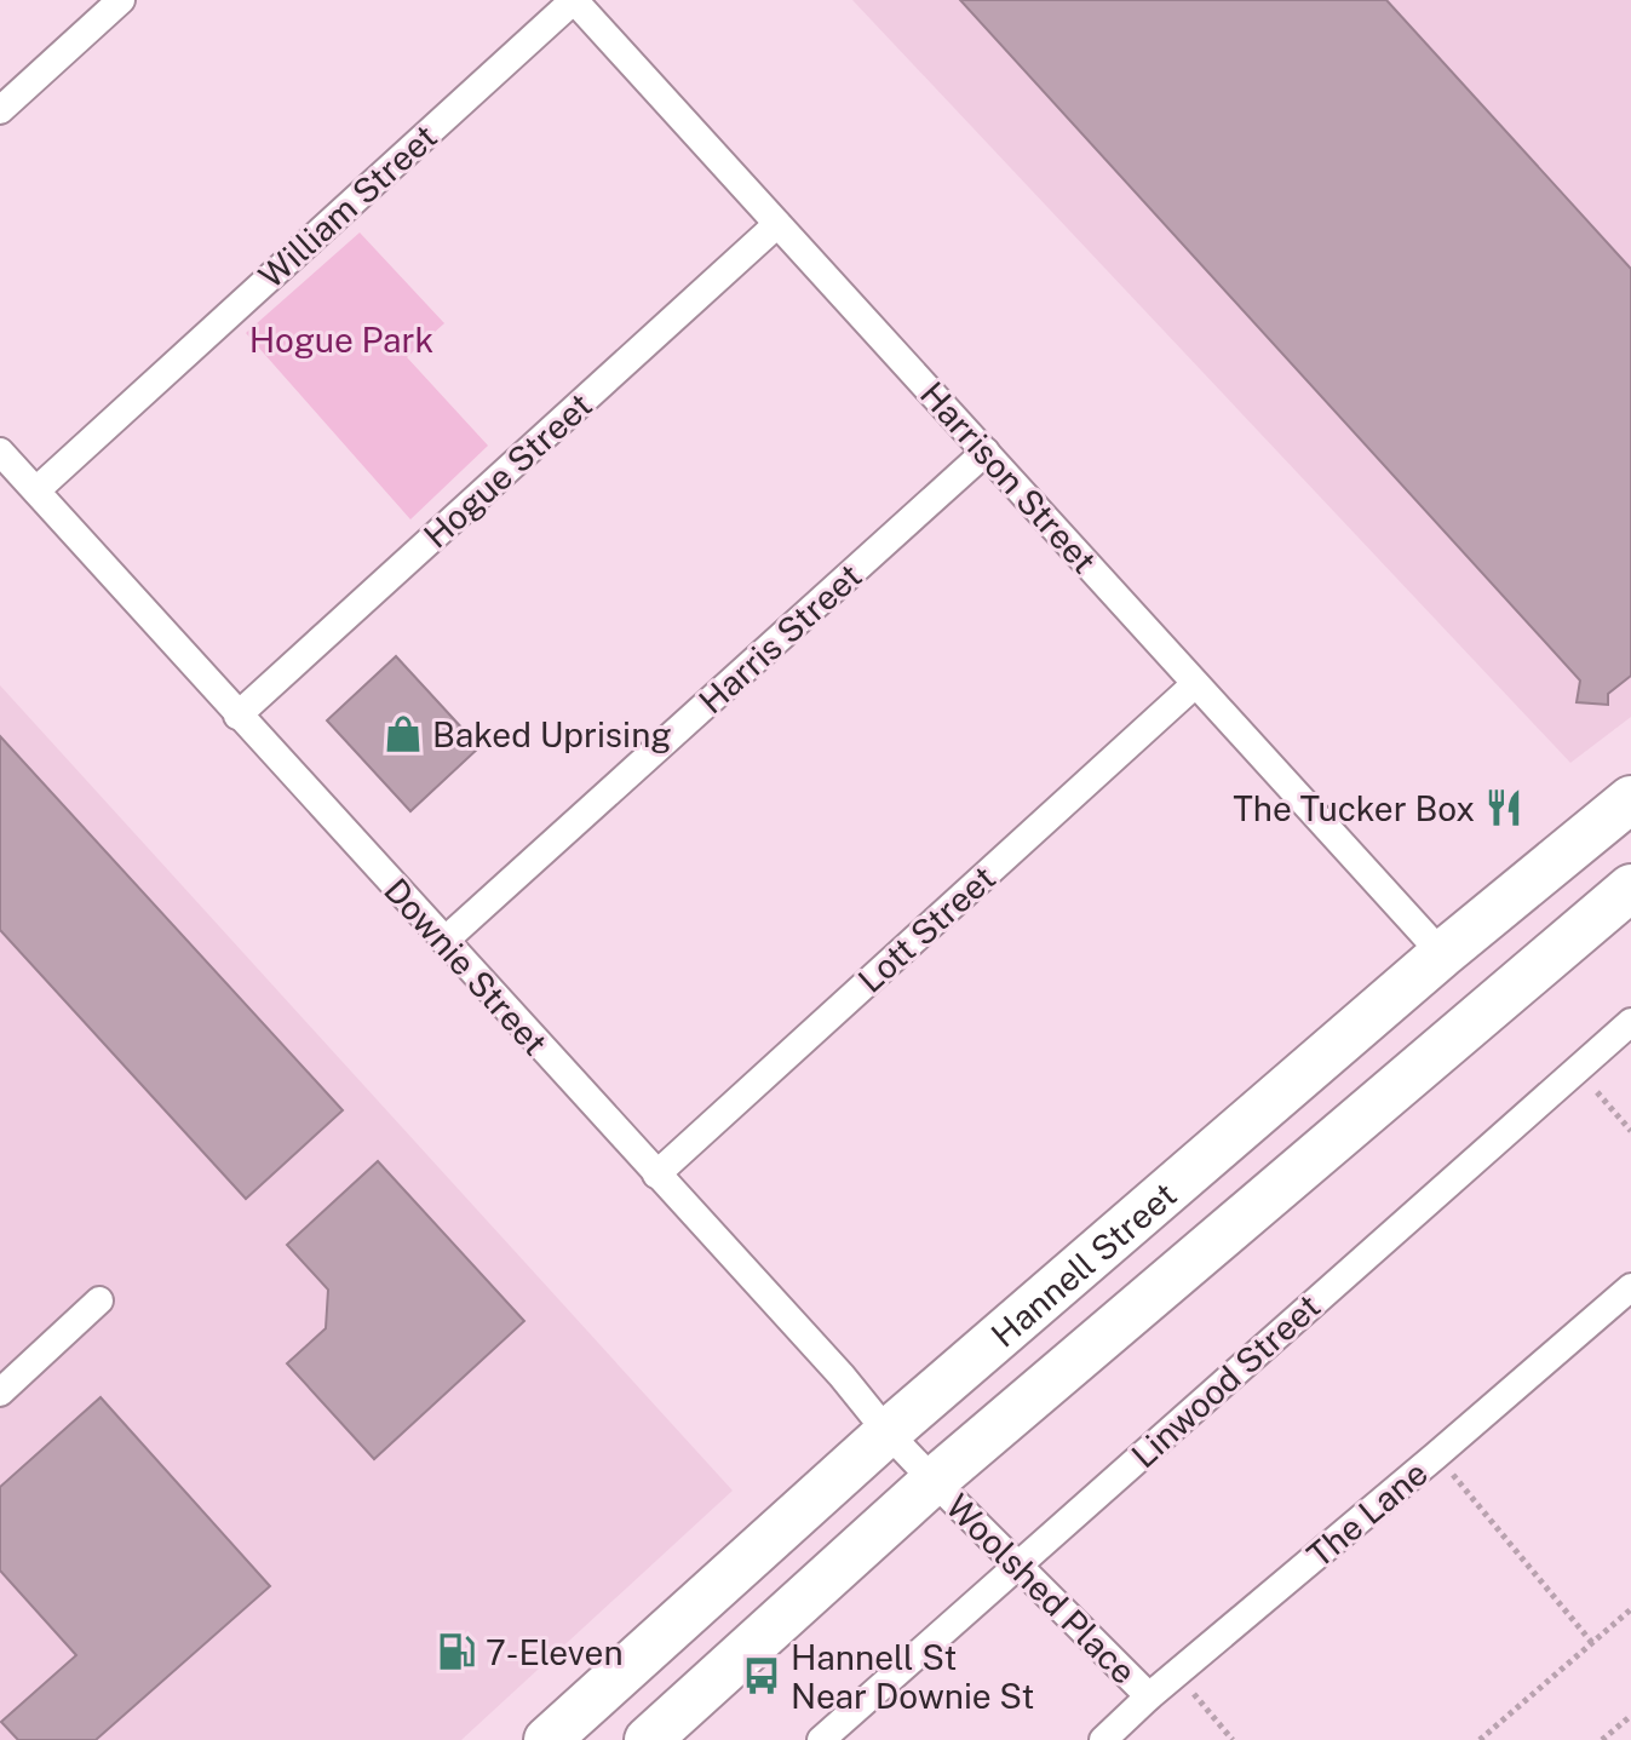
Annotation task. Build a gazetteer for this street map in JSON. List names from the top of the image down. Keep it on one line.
{"streets":{"highway":["Hannell Street"],"street":["William Street","Hogue Street","Harrison Street","Harris Street","Lott Street","Downie Street","Linwood Street","The Lane","Woolshed Place"]},"crossings":[["William Street","Harrison Street"],["William Street","Downie Street"],["Hogue Street","Harrison Street"],["Hogue Street","Downie Street"],["Harrison Street","Harris Street"],["Harrison Street","Lott Street"],["Harrison Street","Hannell Street"],["Harris Street","Downie Street"],["Lott Street","Downie Street"],["Downie Street","Hannell Street"],["Downie Street","Woolshed Place"],["Hannell Street","Woolshed Place"],["Linwood Street","Woolshed Place"],["The Lane","Woolshed Place"]],"parks":["Hogue Park"],"places":{"shop":["Baked Uprising"],"restaurant":["The Tucker Box"],"fuel station":["7-Eleven"],"bus stop":["Hannell St Near Downie St"]}}
